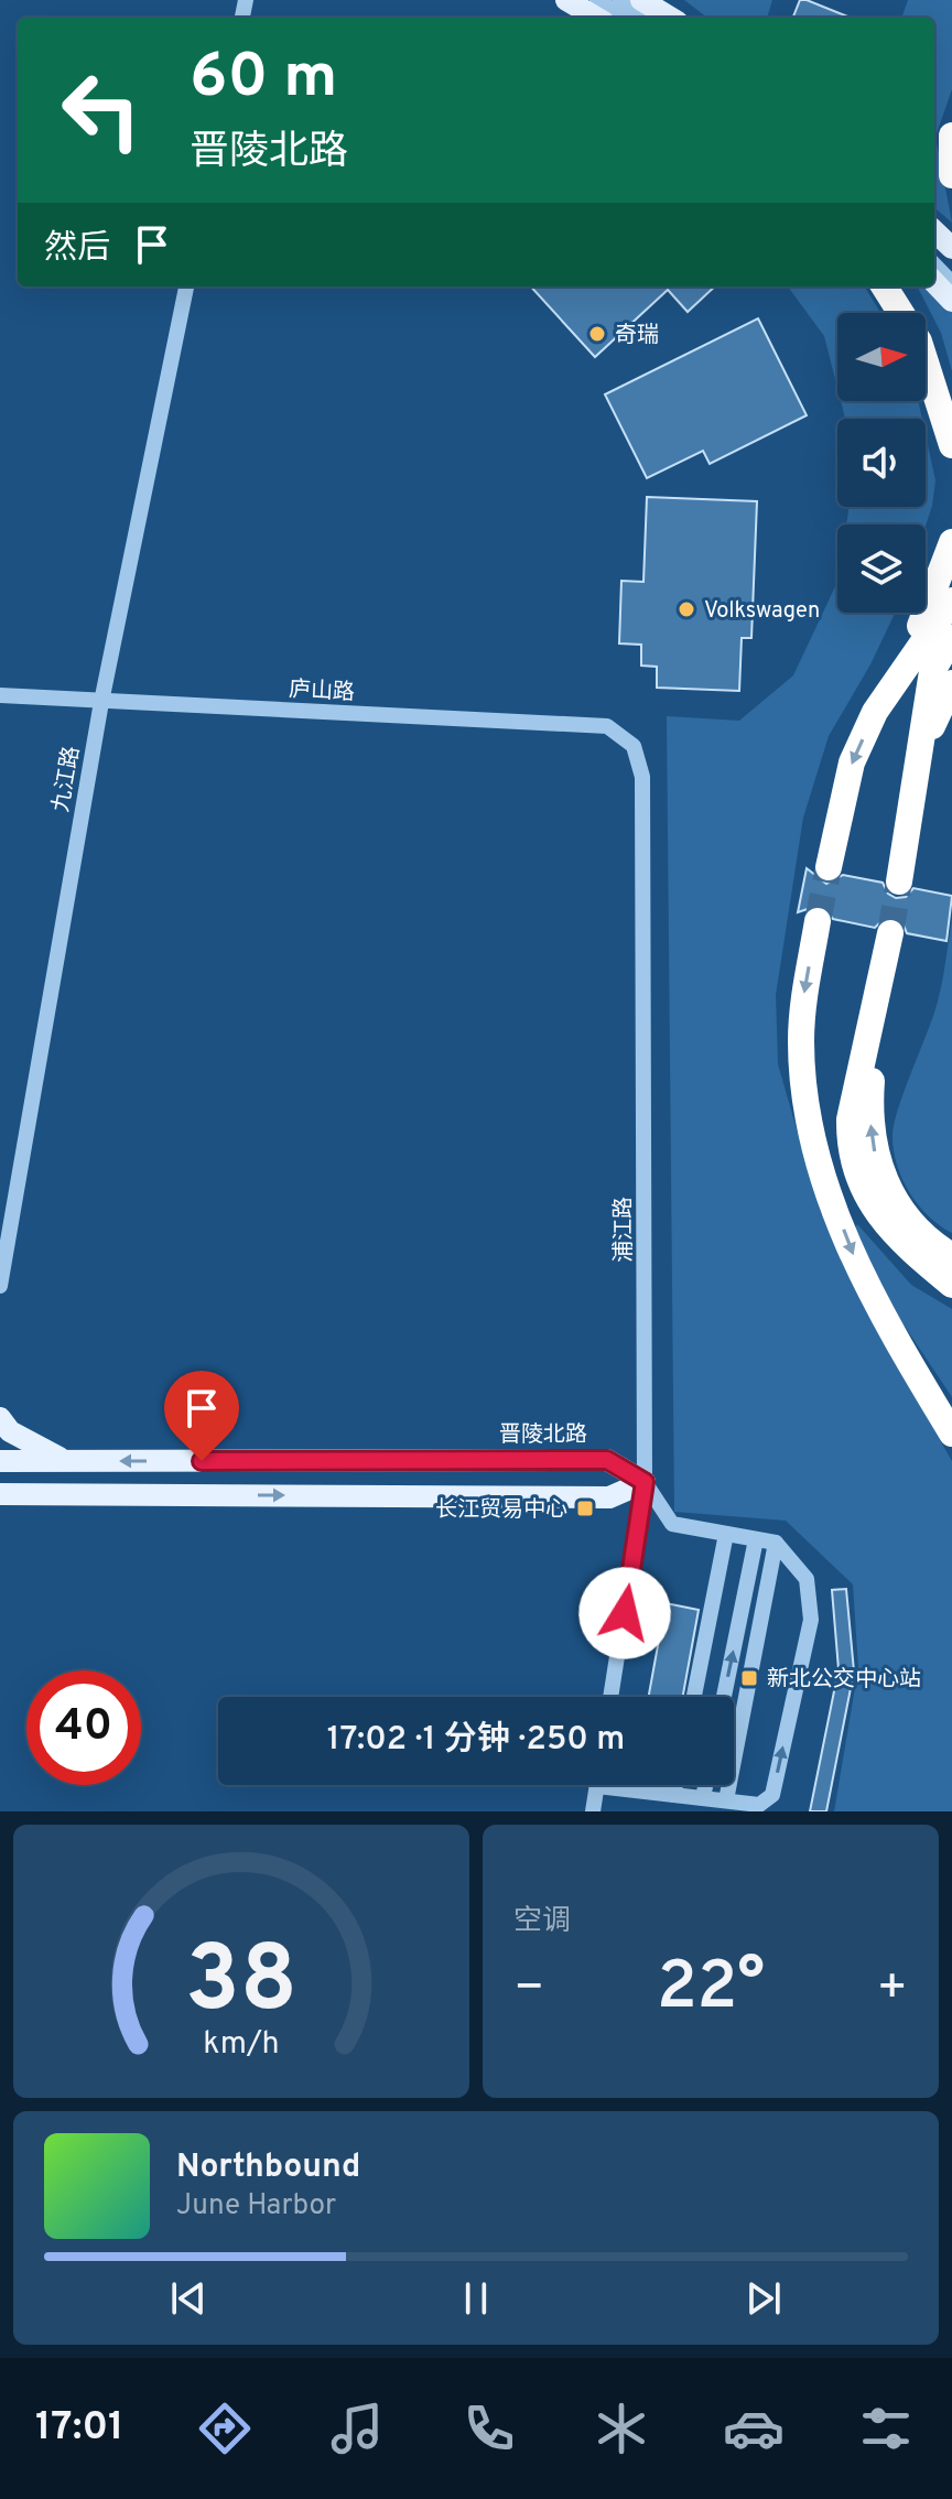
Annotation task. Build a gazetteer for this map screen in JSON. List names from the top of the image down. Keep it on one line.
{"streets":{"main road":["晋陵北路"],"street":["庐山路","九江路","浦江路"]},"crossings":[["庐山路","九江路"],["庐山路","浦江路"],["浦江路","晋陵北路"]],"places":{"other":["奇瑞","Volkswagen"],"transit":["长江贸易中心","新北公交中心站"]},"north":"right","page":{"turn":["60 m","晋陵北路"],"then":"然后","limit":"40","trip":"17:02 · 1 分钟 · 250 m","tile":"空调","heat":["−","22°","+"],"song":["Northbound","June Harbor"],"tabs":"17:01","gauge":["38","km/h"]}}
